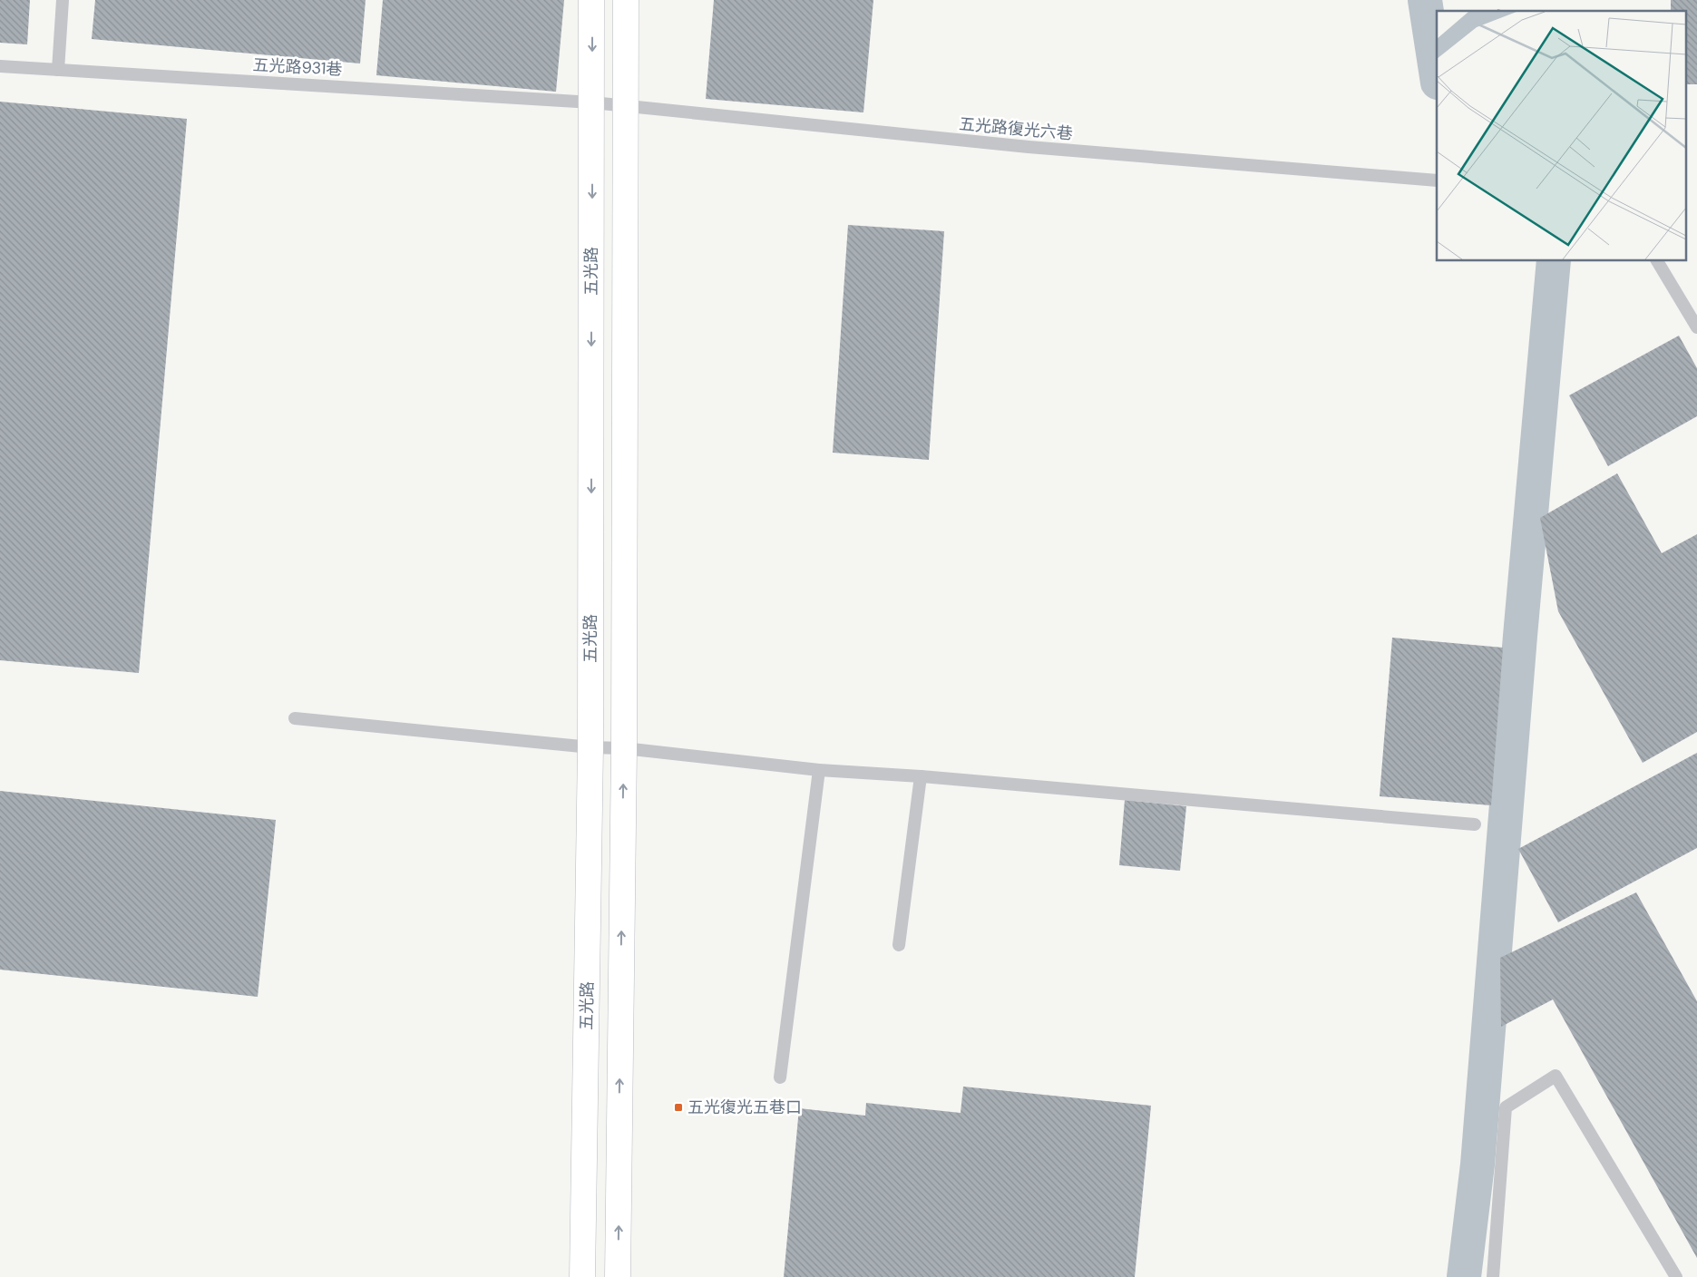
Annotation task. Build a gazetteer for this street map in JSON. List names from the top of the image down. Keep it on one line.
{"streets":{"main road":["五光路"],"lane":["五光路931巷","五光路復光六巷"]},"crossings":[["五光路931巷","五光路復光六巷"],["五光路931巷","五光路"],["五光路復光六巷","五光路"]],"places":{"transit":["五光復光五巷口"]}}
